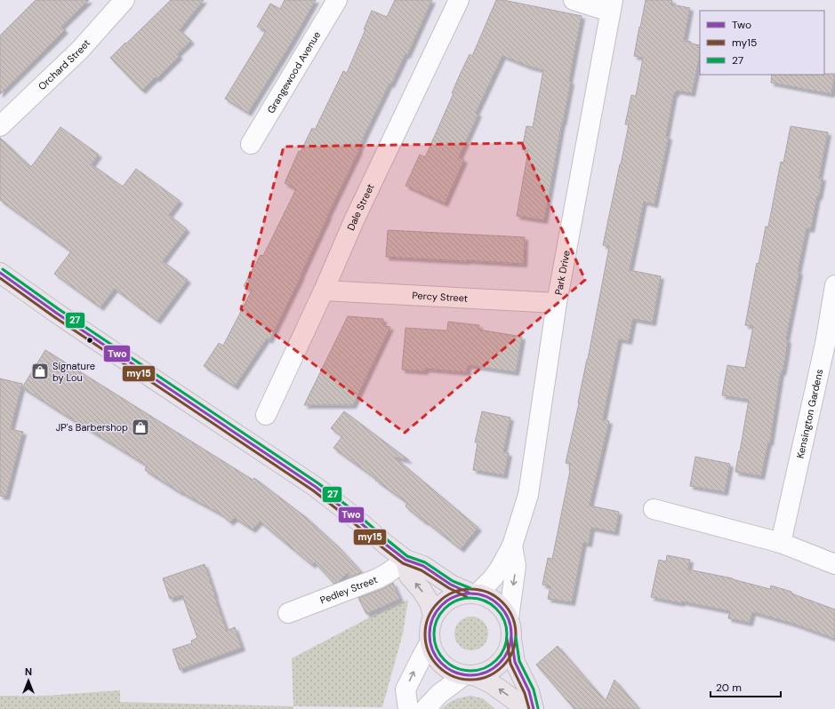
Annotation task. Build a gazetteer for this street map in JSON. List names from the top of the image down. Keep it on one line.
{"streets":{"street":["Orchard Street","Grangewood Avenue","Dale Street","Park Drive","Percy Street","Kensington Gardens","Pedley Street"]},"crossings":[["Dale Street","Percy Street"],["Park Drive","Percy Street"]],"places":{"shop":["Signature by Lou","JP's Barbershop"]},"lines":["transit line 27","transit line Two","transit line my15"],"legend":["Two","my15","27"],"scale_bar":"20 m","north":"top"}
